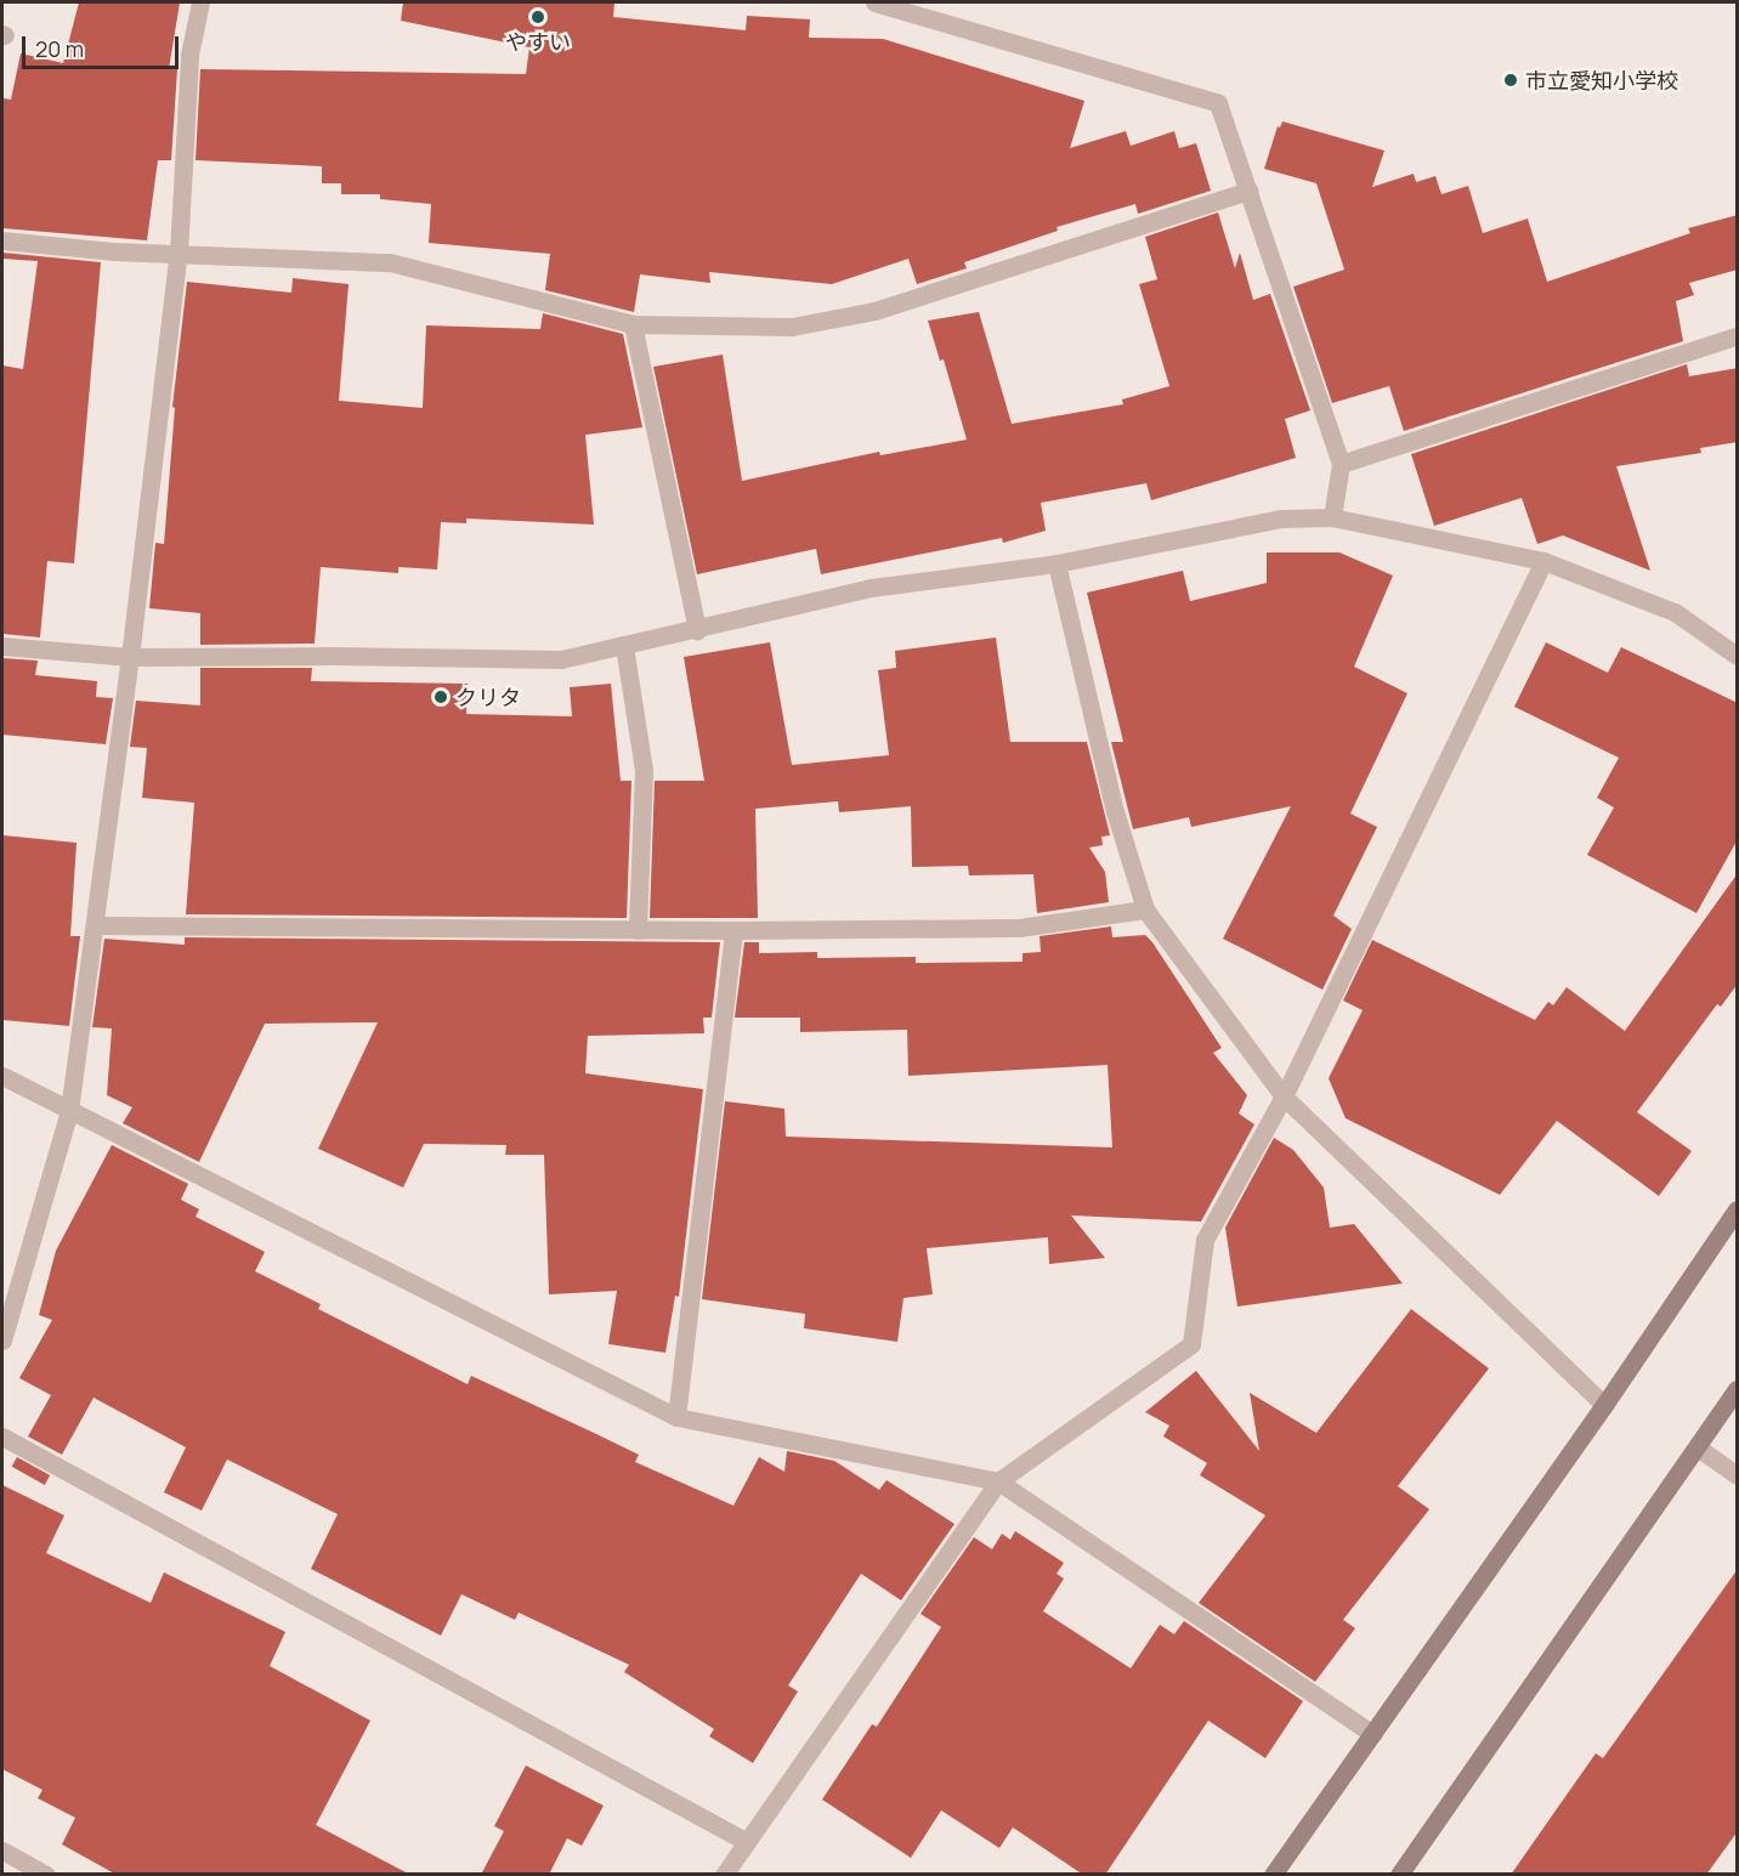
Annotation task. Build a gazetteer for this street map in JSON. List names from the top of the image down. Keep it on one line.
{"places":["やすい","市立愛知小学校","クリタ"],"scale_bar":"20 m"}
